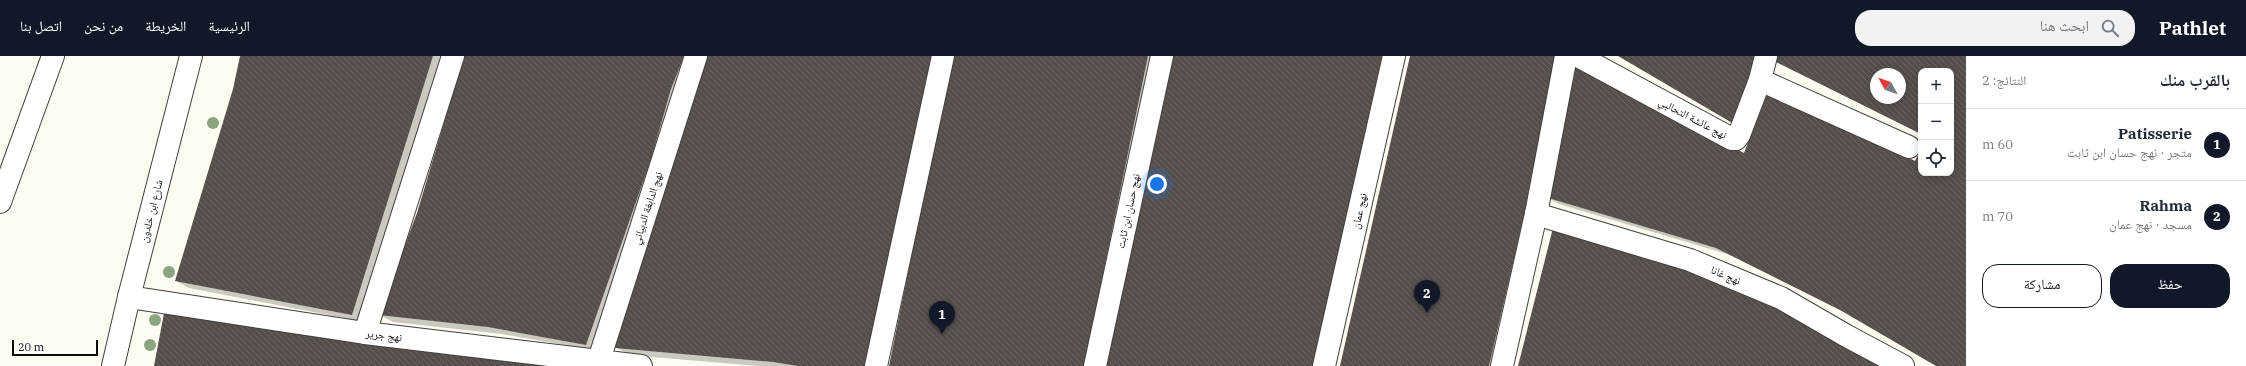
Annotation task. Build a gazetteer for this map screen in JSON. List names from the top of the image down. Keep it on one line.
{"streets":{"street":["نهج عائشة التحالبي","نهج الدابغة الدبياني","شارع ابن خلدون","نهج حسان ابن ثابت","نهج عمان","نهج غانا","نهج جرير"]},"crossings":[["نهج الدابغة الدبياني","نهج جرير"],["شارع ابن خلدون","نهج جرير"]],"scale_bar":"20 m","north":"top left","page":{"header":"Pathlet","search":"ابحث هنا","nav":["الرئيسية","الخريطة","من نحن","اتصل بنا"],"heading":["بالقرب منك","النتائج: 2"],"map_buttons":["+","−"],"list":[{"mark":"1","name":"Patisserie","note":"متجر · نهج حسان ابن ثابت","value":"60 m"},{"mark":"2","name":"Rahma","note":"مسجد · نهج عمان","value":"70 m"}],"buttons":["حفظ","مشاركة"],"pins":["2","1"],"scale":"20 m"}}
